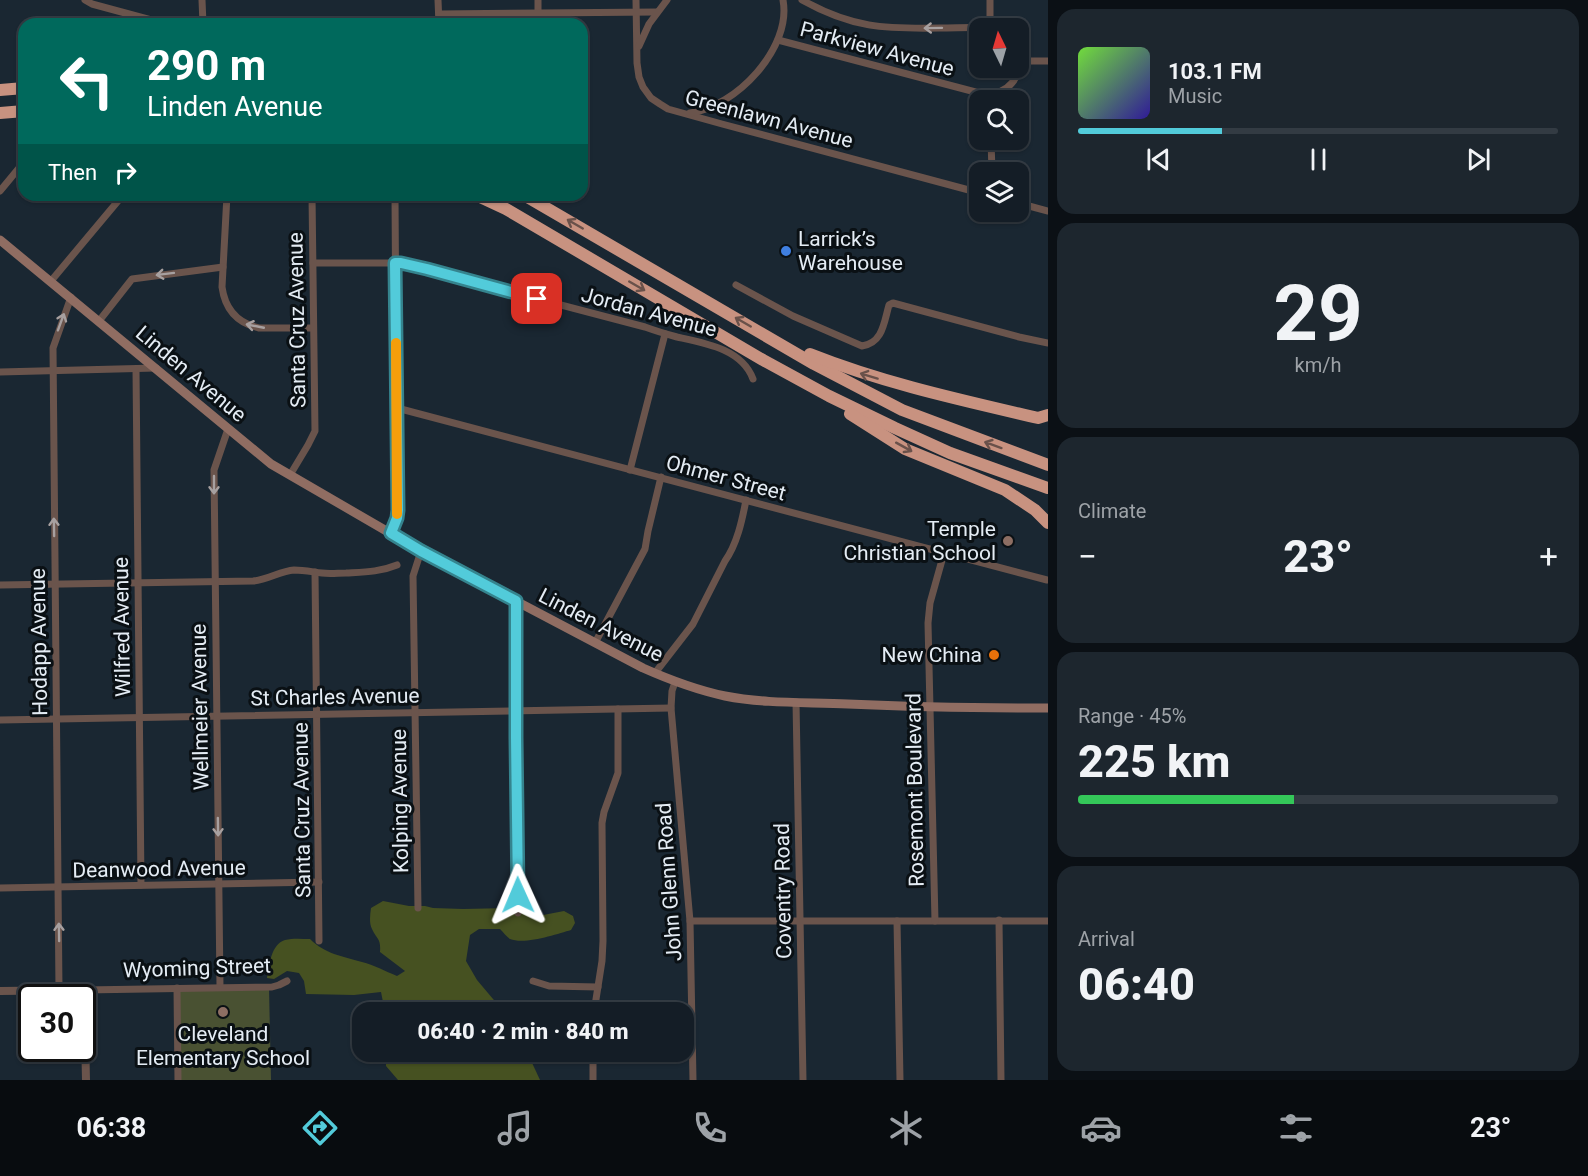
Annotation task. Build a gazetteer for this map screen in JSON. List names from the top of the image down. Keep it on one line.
{"streets":{"main road":["Linden Avenue"],"street":["Parkview Avenue","Greenlawn Avenue","Jordan Avenue","Santa Cruz Avenue","Ohmer Street","Wilfred Avenue","Hodapp Avenue","St Charles Avenue","Wellmeier Avenue","Rosemont Boulevard","Kolping Avenue","Deanwood Avenue","John Glenn Road","Coventry Road","Wyoming Street"]},"crossings":[["Jordan Avenue","Santa Cruz Avenue"],["Santa Cruz Avenue","Linden Avenue"],["Santa Cruz Avenue","St Charles Avenue"],["Santa Cruz Avenue","Deanwood Avenue"],["Linden Avenue","Hodapp Avenue"],["Linden Avenue","Wellmeier Avenue"],["Linden Avenue","Rosemont Boulevard"],["Linden Avenue","Kolping Avenue"],["Linden Avenue","John Glenn Road"],["Linden Avenue","Coventry Road"],["Ohmer Street","Rosemont Boulevard"],["Wilfred Avenue","St Charles Avenue"],["Wilfred Avenue","Deanwood Avenue"],["Hodapp Avenue","St Charles Avenue"],["Hodapp Avenue","Deanwood Avenue"],["St Charles Avenue","Wellmeier Avenue"],["St Charles Avenue","Kolping Avenue"],["St Charles Avenue","John Glenn Road"],["Wellmeier Avenue","Deanwood Avenue"],["Wellmeier Avenue","Wyoming Street"]],"one_way":["Hodapp Avenue","Wellmeier Avenue"],"places":["Larrick’s Warehouse","Temple Christian School","New China","Cleveland Elementary School"],"north":"top","page":{"turn":["290 m","Linden Avenue"],"song":["103.1 FM","Music"],"then":"Then","tile":[["29","km/h"],"Climate",["Range · 45%","225 km"],["Arrival","06:40"]],"heat":["−","23°","+"],"limit":"30","trip":"06:40 · 2 min · 840 m","tabs":["06:38","23°"]}}
